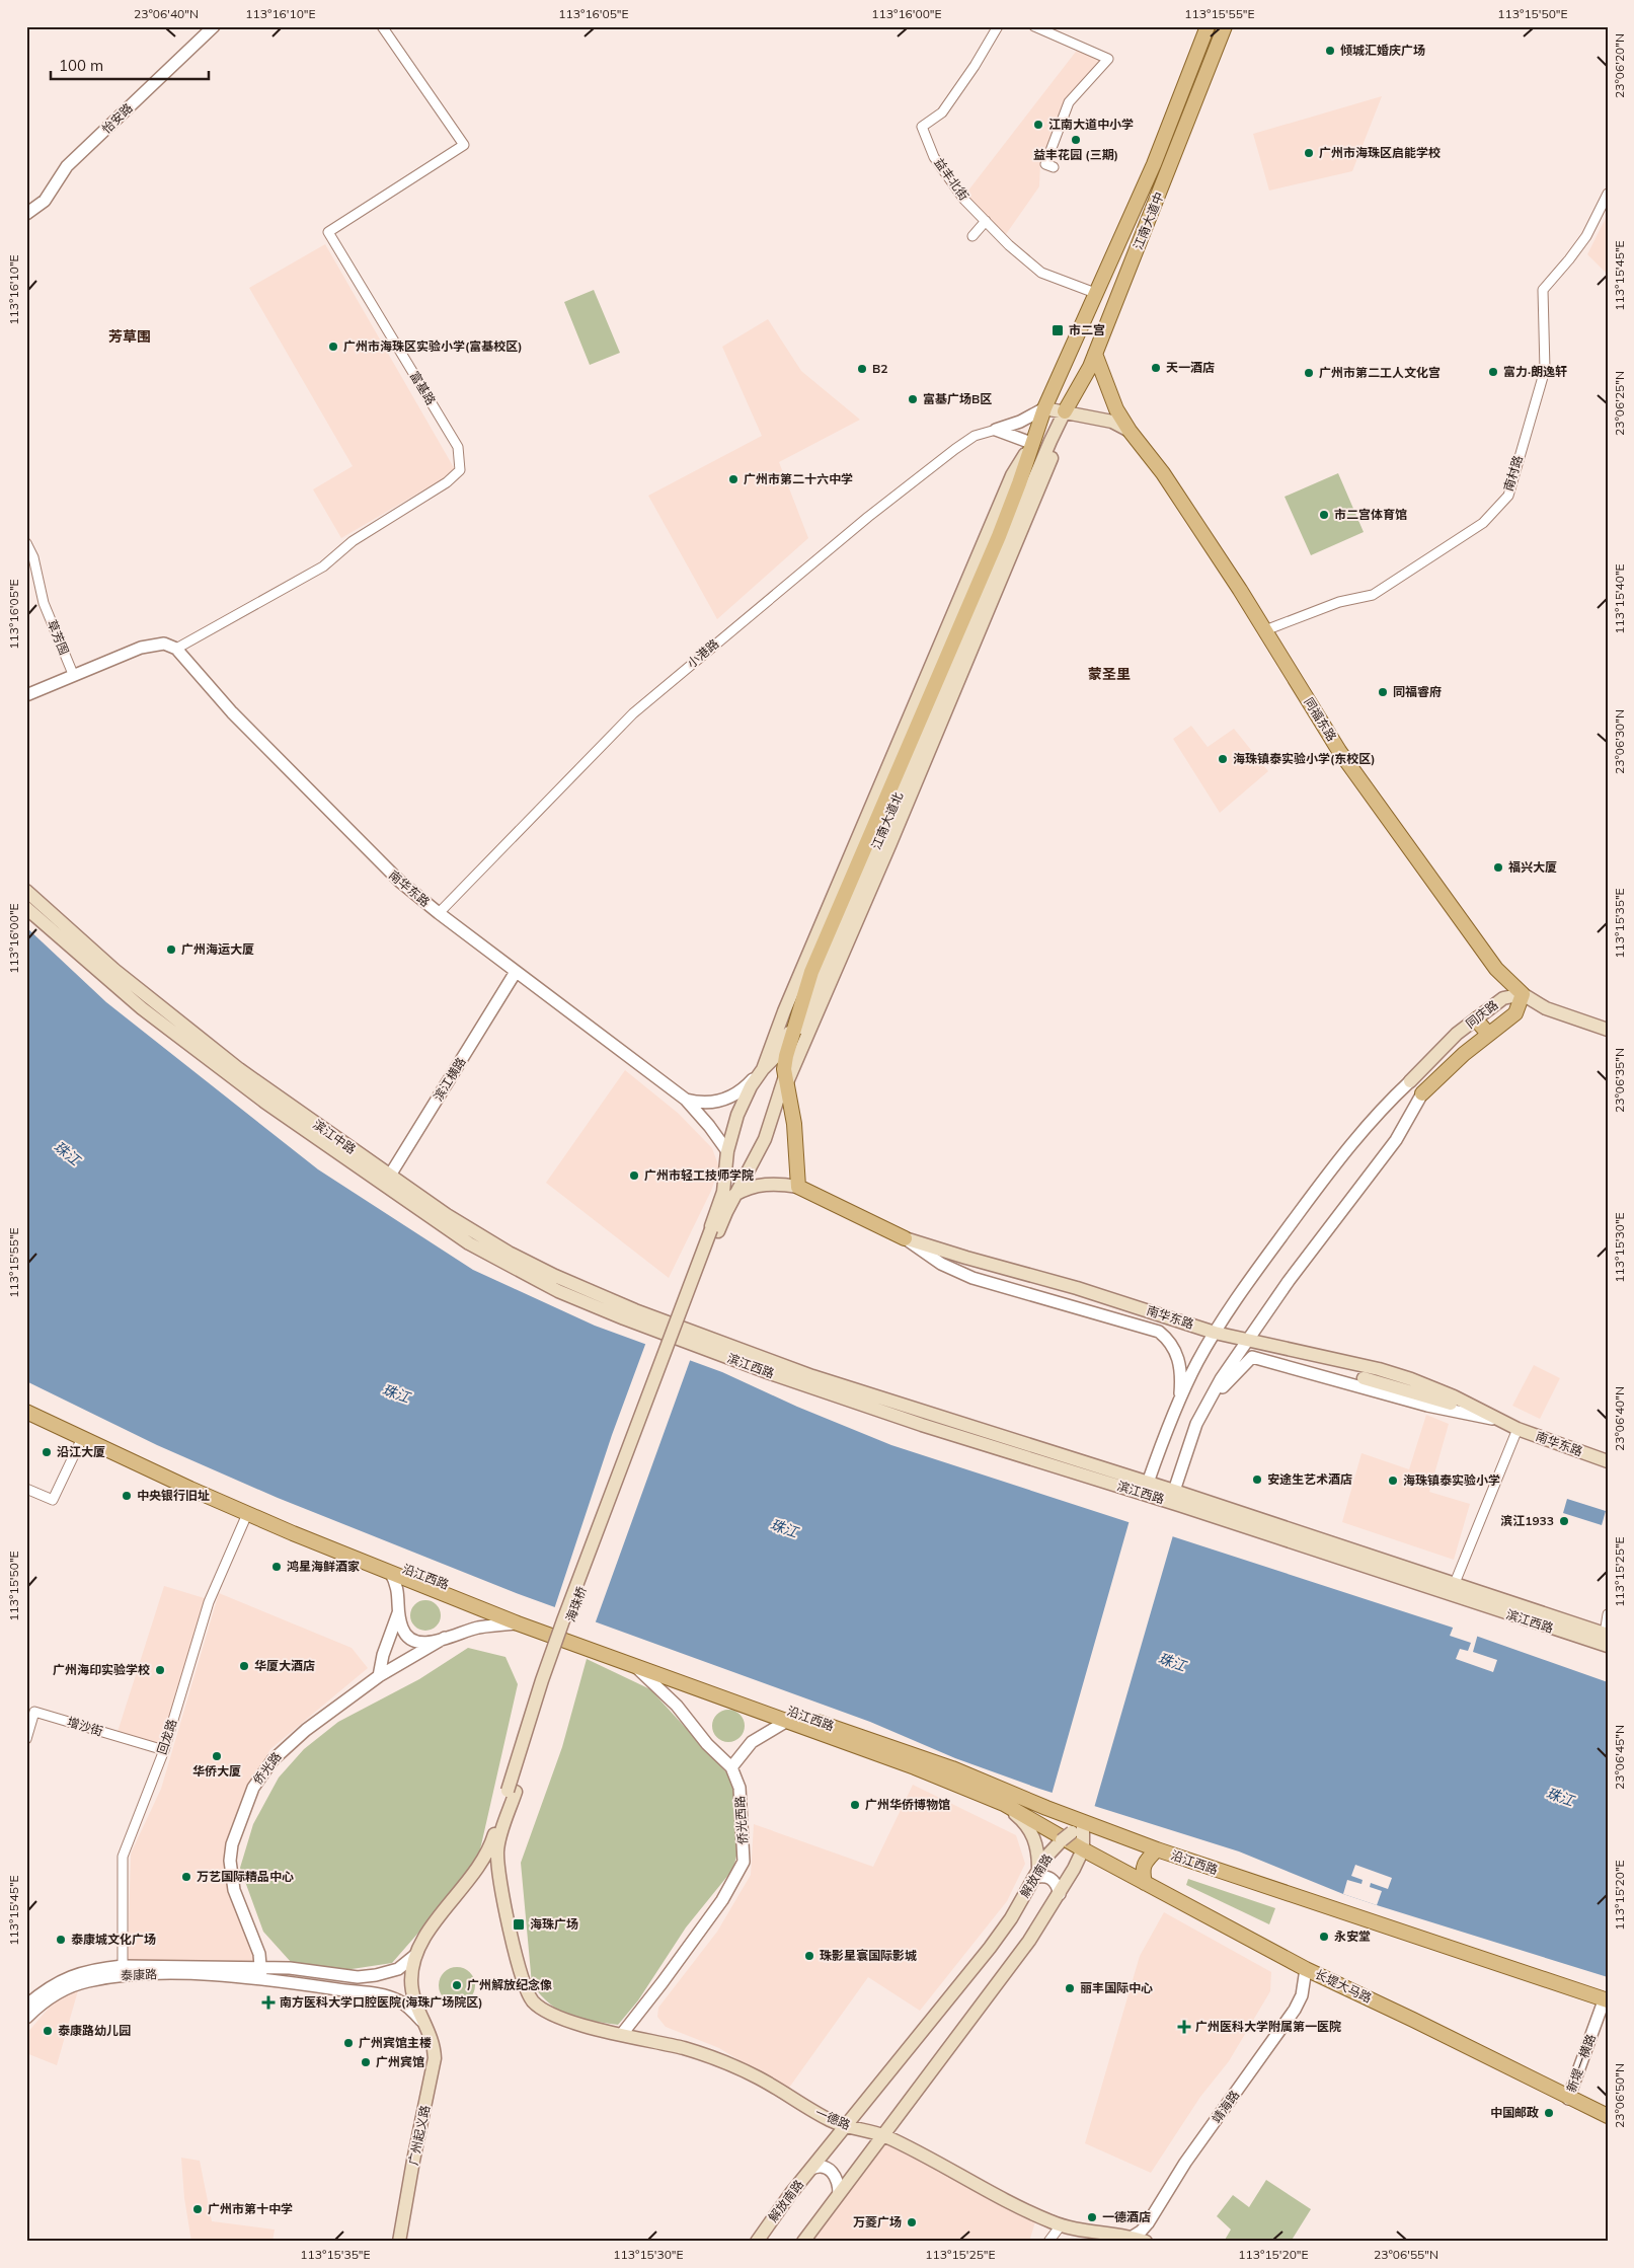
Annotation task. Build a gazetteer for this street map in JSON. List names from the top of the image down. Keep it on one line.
{"streets":{"main road":["江南大道中","同福东路","江南大道北","南华东路","同庆路","滨江中路","滨江西路","沿江西路","海珠桥","解放南路","长堤大马路","一德路","广州起义路"],"street":["怡安路","益丰北街","富基路","南村路","草芳围","小港路","滨江横路","增沙街","回龙路","侨光路","侨光西路","泰康路","新堤一横路","靖海路"]},"crossings":[["益丰北街","江南大道中"],["江南大道中","同福东路"],["江南大道中","江南大道北"],["富基路","南华东路"],["南村路","同福东路"],["草芳围","南华东路"],["小港路","南华东路"],["同福东路","江南大道北"],["同福东路","同庆路"],["江南大道北","南华东路"],["江南大道北","海珠桥"],["南华东路","滨江横路"],["滨江横路","滨江中路"],["滨江中路","滨江西路"],["沿江西路","回龙路"],["沿江西路","侨光西路"],["沿江西路","解放南路"],["沿江西路","长堤大马路"],["沿江西路","新堤一横路"],["海珠桥","泰康路"],["海珠桥","一德路"],["海珠桥","广州起义路"],["增沙街","回龙路"],["回龙路","泰康路"],["侨光路","泰康路"],["侨光西路","一德路"],["解放南路","一德路"],["泰康路","广州起义路"],["长堤大马路","新堤一横路"],["长堤大马路","靖海路"],["靖海路","一德路"]],"districts":["芳草围","蒙圣里"],"water":["珠江"],"places":{"other":["倾城汇婚庆广场","江南大道中小学","益丰花园 (三期)","广州市海珠区启能学校","广州市海珠区实验小学(富基校区)","天一酒店","B2","富力·朗逸轩","广州市第二工人文化宫","富基广场B区","广州市第二十六中学","市二宫体育馆","同福睿府","海珠镇泰实验小学(东校区)","福兴大厦","广州海运大厦","广州市轻工技师学院","沿江大厦","安途生艺术酒店","海珠镇泰实验小学","中央银行旧址","滨江1933","鸿星海鲜酒家","华厦大酒店","广州海印实验学校","华侨大厦","广州华侨博物馆","万艺国际精品中心","永安堂","泰康城文化广场","珠影星寰国际影城","广州解放纪念像","丽丰国际中心","泰康路幼儿园","广州宾馆主楼","广州宾馆","中国邮政","广州市第十中学","一德酒店","万菱广场"],"transit":["市二宫","海珠广场"],"health":["南方医科大学口腔医院(海珠广场院区)","广州医科大学附属第一医院"]},"scale_bar":"100 m","coordinates":["23°06'40\"N","113°16'10\"E","113°16'05\"E","113°16'00\"E","113°15'55\"E","113°15'50\"E","23°06'20\"N","113°15'45\"E","23°06'25\"N","113°15'40\"E","23°06'30\"N","113°15'35\"E","23°06'35\"N","113°15'30\"E","113°15'25\"E","23°06'45\"N","113°15'20\"E","23°06'50\"N","23°06'55\"N"]}
